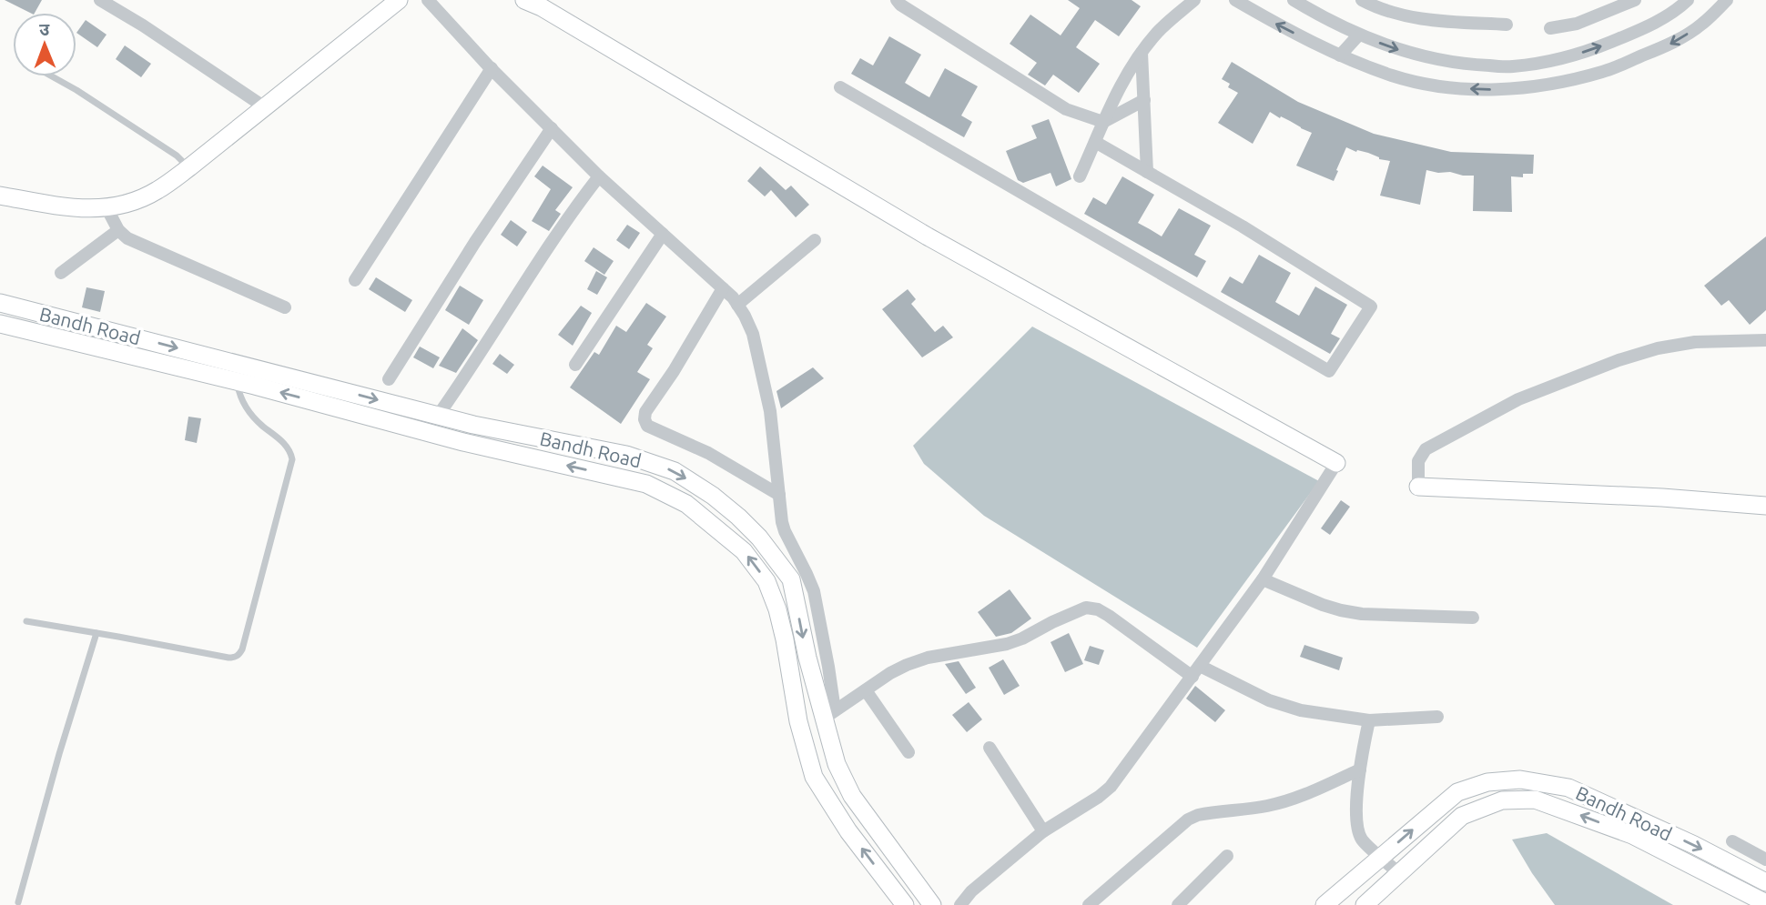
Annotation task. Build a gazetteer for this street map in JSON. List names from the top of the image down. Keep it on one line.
{"streets":{"main road":["Bandh Road"]},"north":"top"}
